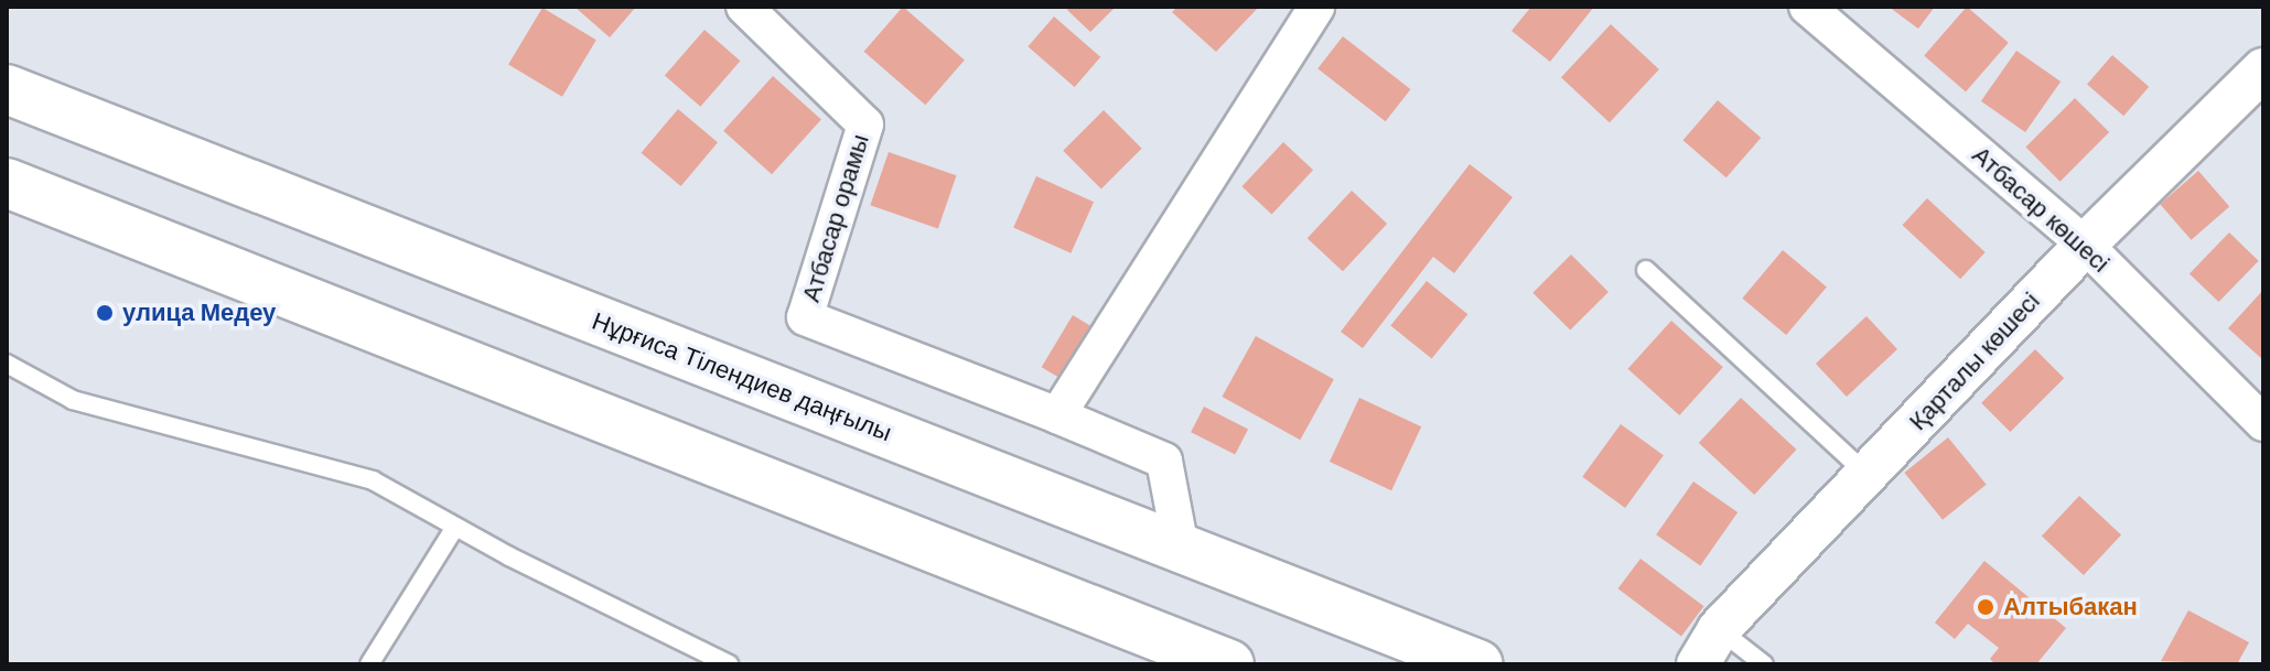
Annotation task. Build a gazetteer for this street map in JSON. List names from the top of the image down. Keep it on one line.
{"streets":{"main road":["Нұрғиса Тілендиев даңғылы"],"street":["Атбасар көшесі","Атбасар орамы","Қарталы көшесі"]},"crossings":[["Атбасар көшесі","Қарталы көшесі"],["Атбасар орамы","Нұрғиса Тілендиев даңғылы"]],"places":["улица Медеу","Алтыбакан"]}
